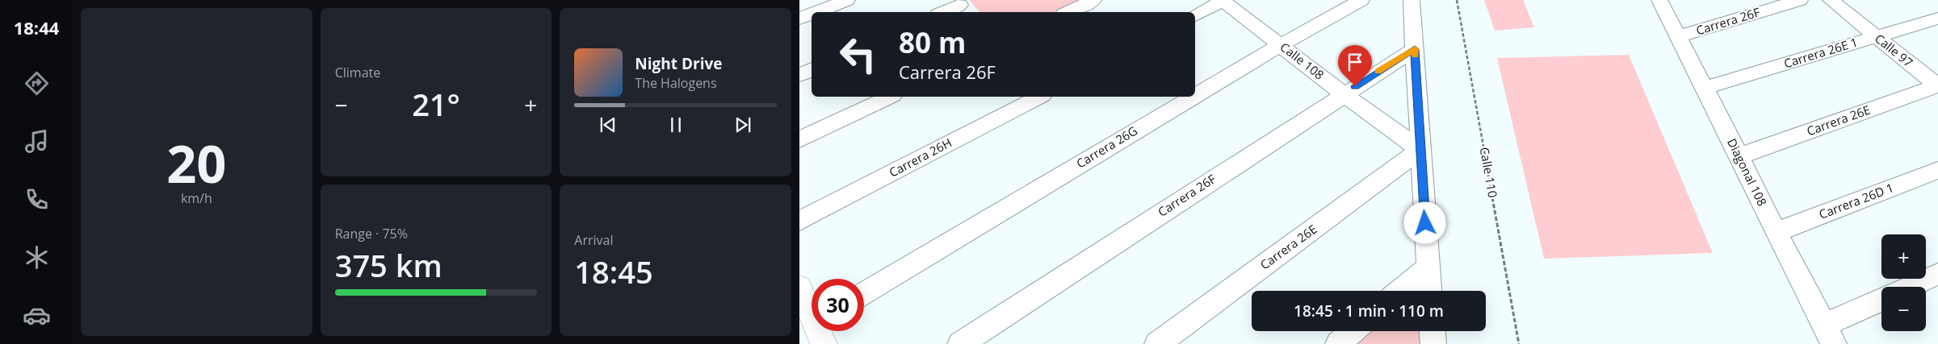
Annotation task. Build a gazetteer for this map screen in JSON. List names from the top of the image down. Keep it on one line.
{"streets":{"street":["Carrera 26F","Calle 97","Carrera 26E 1","Calle 108","Carrera 26E","Carrera 26G","Carrera 26H","Diagonal 108","Carrera 26D 1"],"path":["Calle 110"]},"crossings":[["Carrera 26F","Calle 108"],["Carrera 26F","Diagonal 108"],["Calle 97","Carrera 26E 1"],["Calle 97","Carrera 26E"],["Carrera 26E 1","Diagonal 108"],["Calle 108","Carrera 26E"],["Calle 108","Carrera 26G"],["Carrera 26E","Diagonal 108"],["Diagonal 108","Carrera 26D 1"]],"page":{"tabs":"18:44","tile":[["20","km/h"],"Climate",["Range · 75%","375 km"],["Arrival","18:45"]],"turn":["80 m","Carrera 26F"],"song":["Night Drive","The Halogens"],"heat":["−","21°","+"],"map_buttons":["+","−"],"limit":"30","trip":"18:45 · 1 min · 110 m"}}
